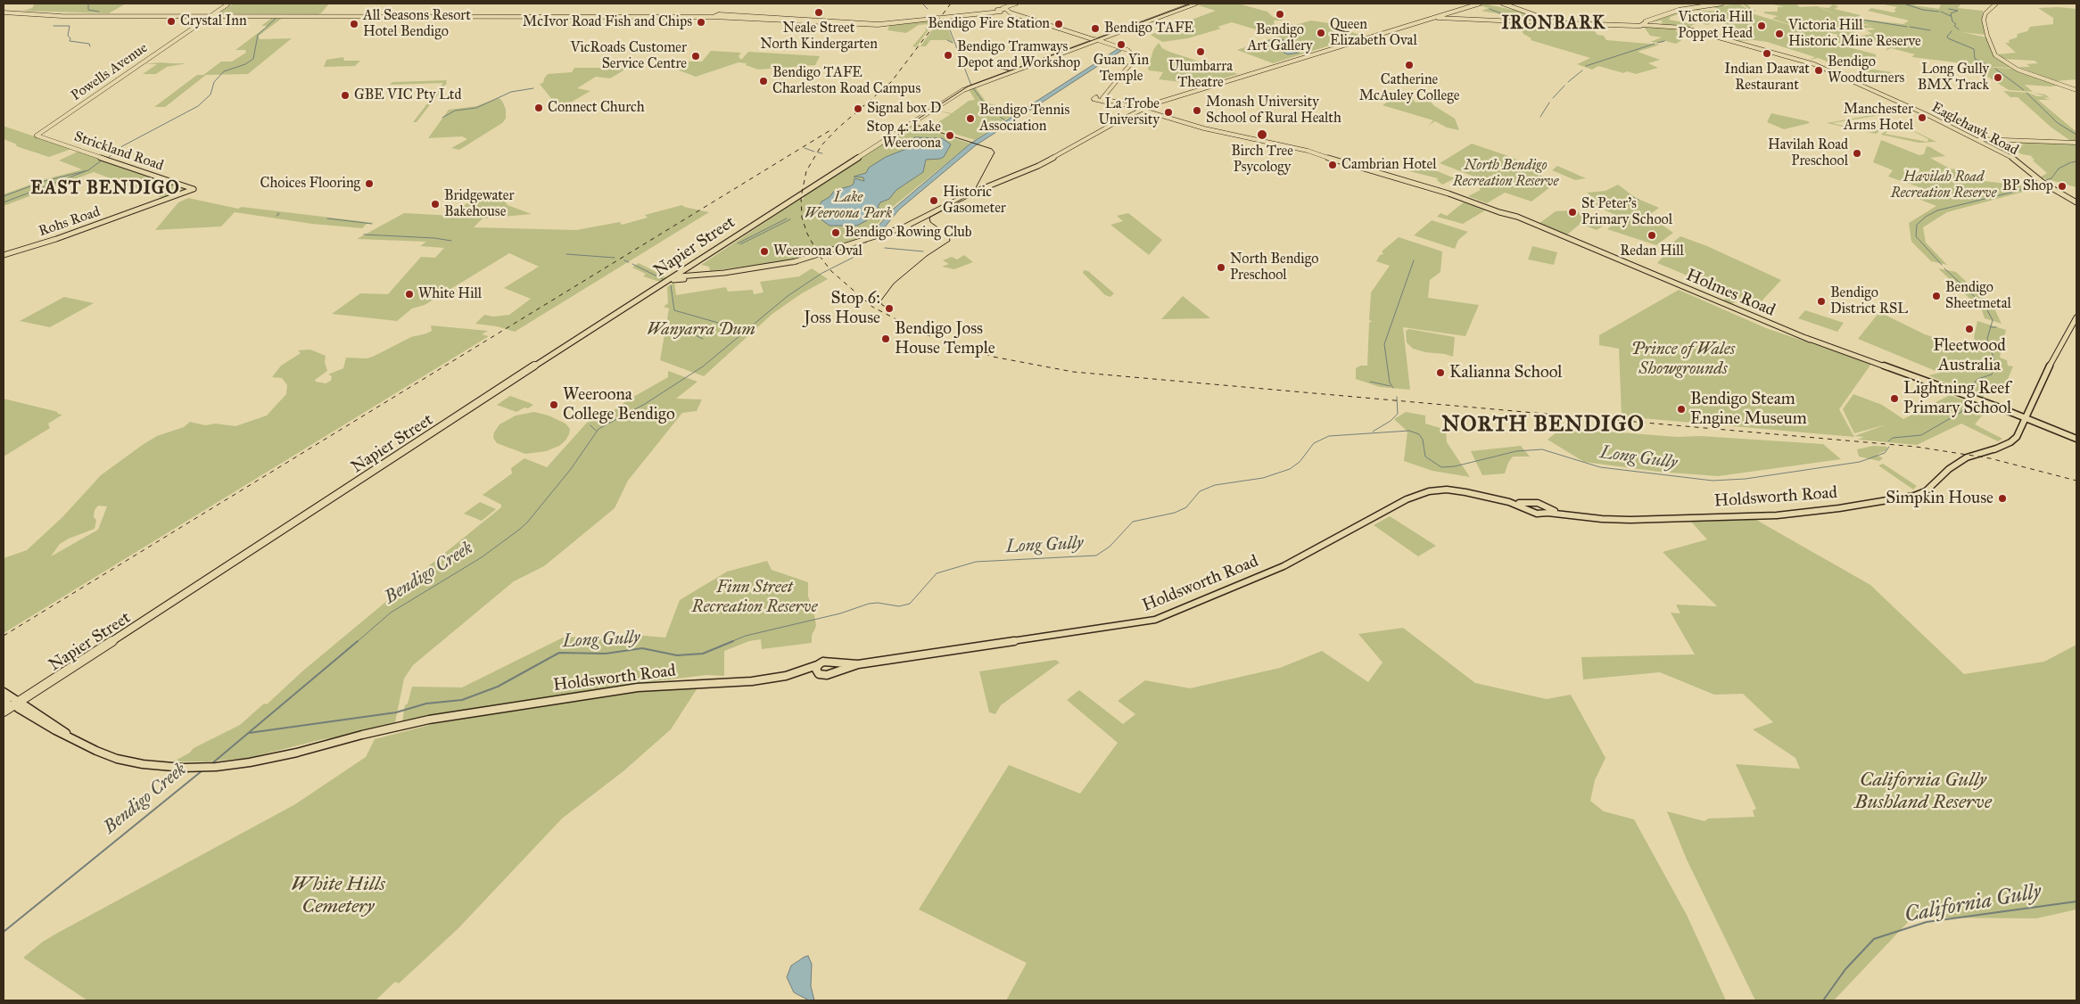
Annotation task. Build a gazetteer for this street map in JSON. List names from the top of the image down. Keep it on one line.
{"streets":{"highway":["Eaglehawk Road","Napier Street"],"main road":["Powells Avenue","Strickland Road","Rohs Road","Holmes Road","Holdsworth Road"]},"crossings":[["Powells Avenue","Strickland Road"],["Strickland Road","Rohs Road"],["Napier Street","Holdsworth Road"],["Holmes Road","Holdsworth Road"]],"districts":["IRONBARK","EAST BENDIGO","NORTH BENDIGO"],"water":["Long Gully","Bendigo Creek","California Gully"],"parks":["North Bendigo Recreation Reserve","Havilah Road Recreation Reserve","Lake Weeroona Park","Wanyarra Dum","Prince of Wales Showgrounds","Finn Street Recreation Reserve","California Gully Bushland Reserve","White Hills Cemetery"],"places":["Neale Street North Kindergarten","Bendigo Art Gallery","Crystal Inn","McIvor Road Fish and Chips","All Seasons Resort Hotel Bendigo","Bendigo Fire Station","Victoria Hill Poppet Head","Bendigo TAFE","Queen Elizabeth Oval","Victoria Hill Historic Mine Reserve","Guan Yin Temple","Ulumbarra Theatre","Indian Daawat Restaurant","Bendigo Tramways Depot and Workshop","VicRoads Customer Service Centre","Catherine McAuley College","Bendigo Woodturners","Long Gully BMX Track","Bendigo TAFE Charleston Road Campus","GBE VIC Pty Ltd","Connect Church","Signal box D","Monash University School of Rural Health","La Trobe University","Manchester Arms Hotel","Bendigo Tennis Association","Birch Tree Psycology","Stop 4: Lake Weeroona","Havilah Road Preschool","Cambrian Hotel","Choices Flooring","BP Shop","Historic Gasometer","Bridgewater Bakehouse","St Peter's Primary School","Bendigo Rowing Club","Redan Hill","Weeroona Oval","North Bendigo Preschool","White Hill","Bendigo Sheetmetal","Bendigo District RSL","Stop 6: Joss House","Fleetwood Australia","Bendigo Joss House Temple","Kalianna School","Lightning Reef Primary School","Weeroona College Bendigo","Bendigo Steam Engine Museum","Simpkin House"]}
